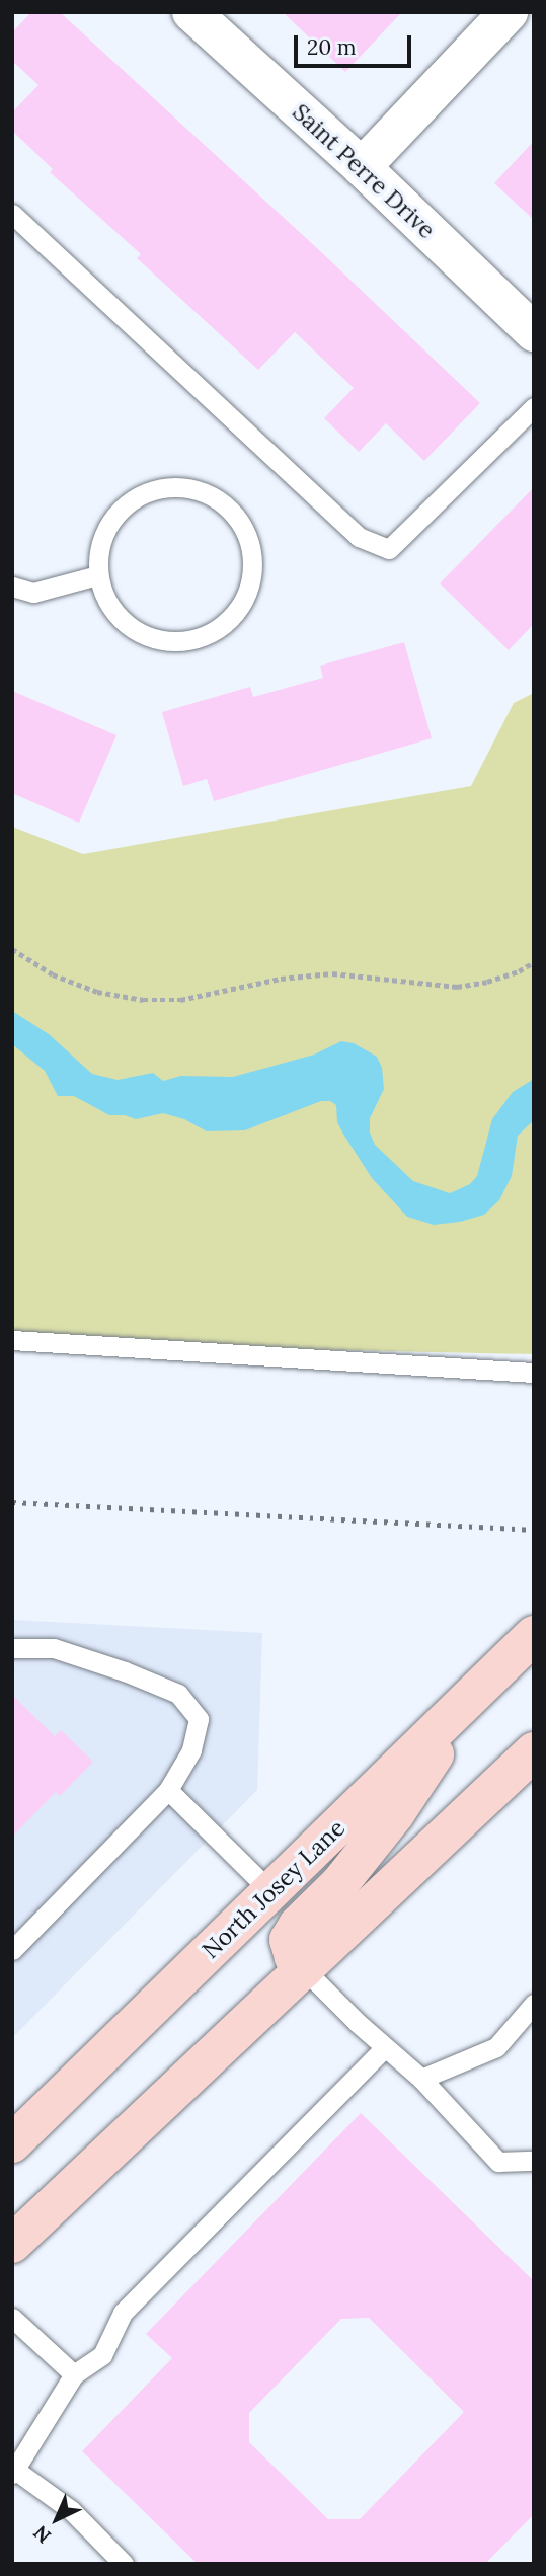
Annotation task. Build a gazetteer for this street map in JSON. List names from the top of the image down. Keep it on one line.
{"streets":{"main road":["North Josey Lane"],"street":["Saint Perre Drive"]},"scale_bar":"20 m","north":"bottom left"}
